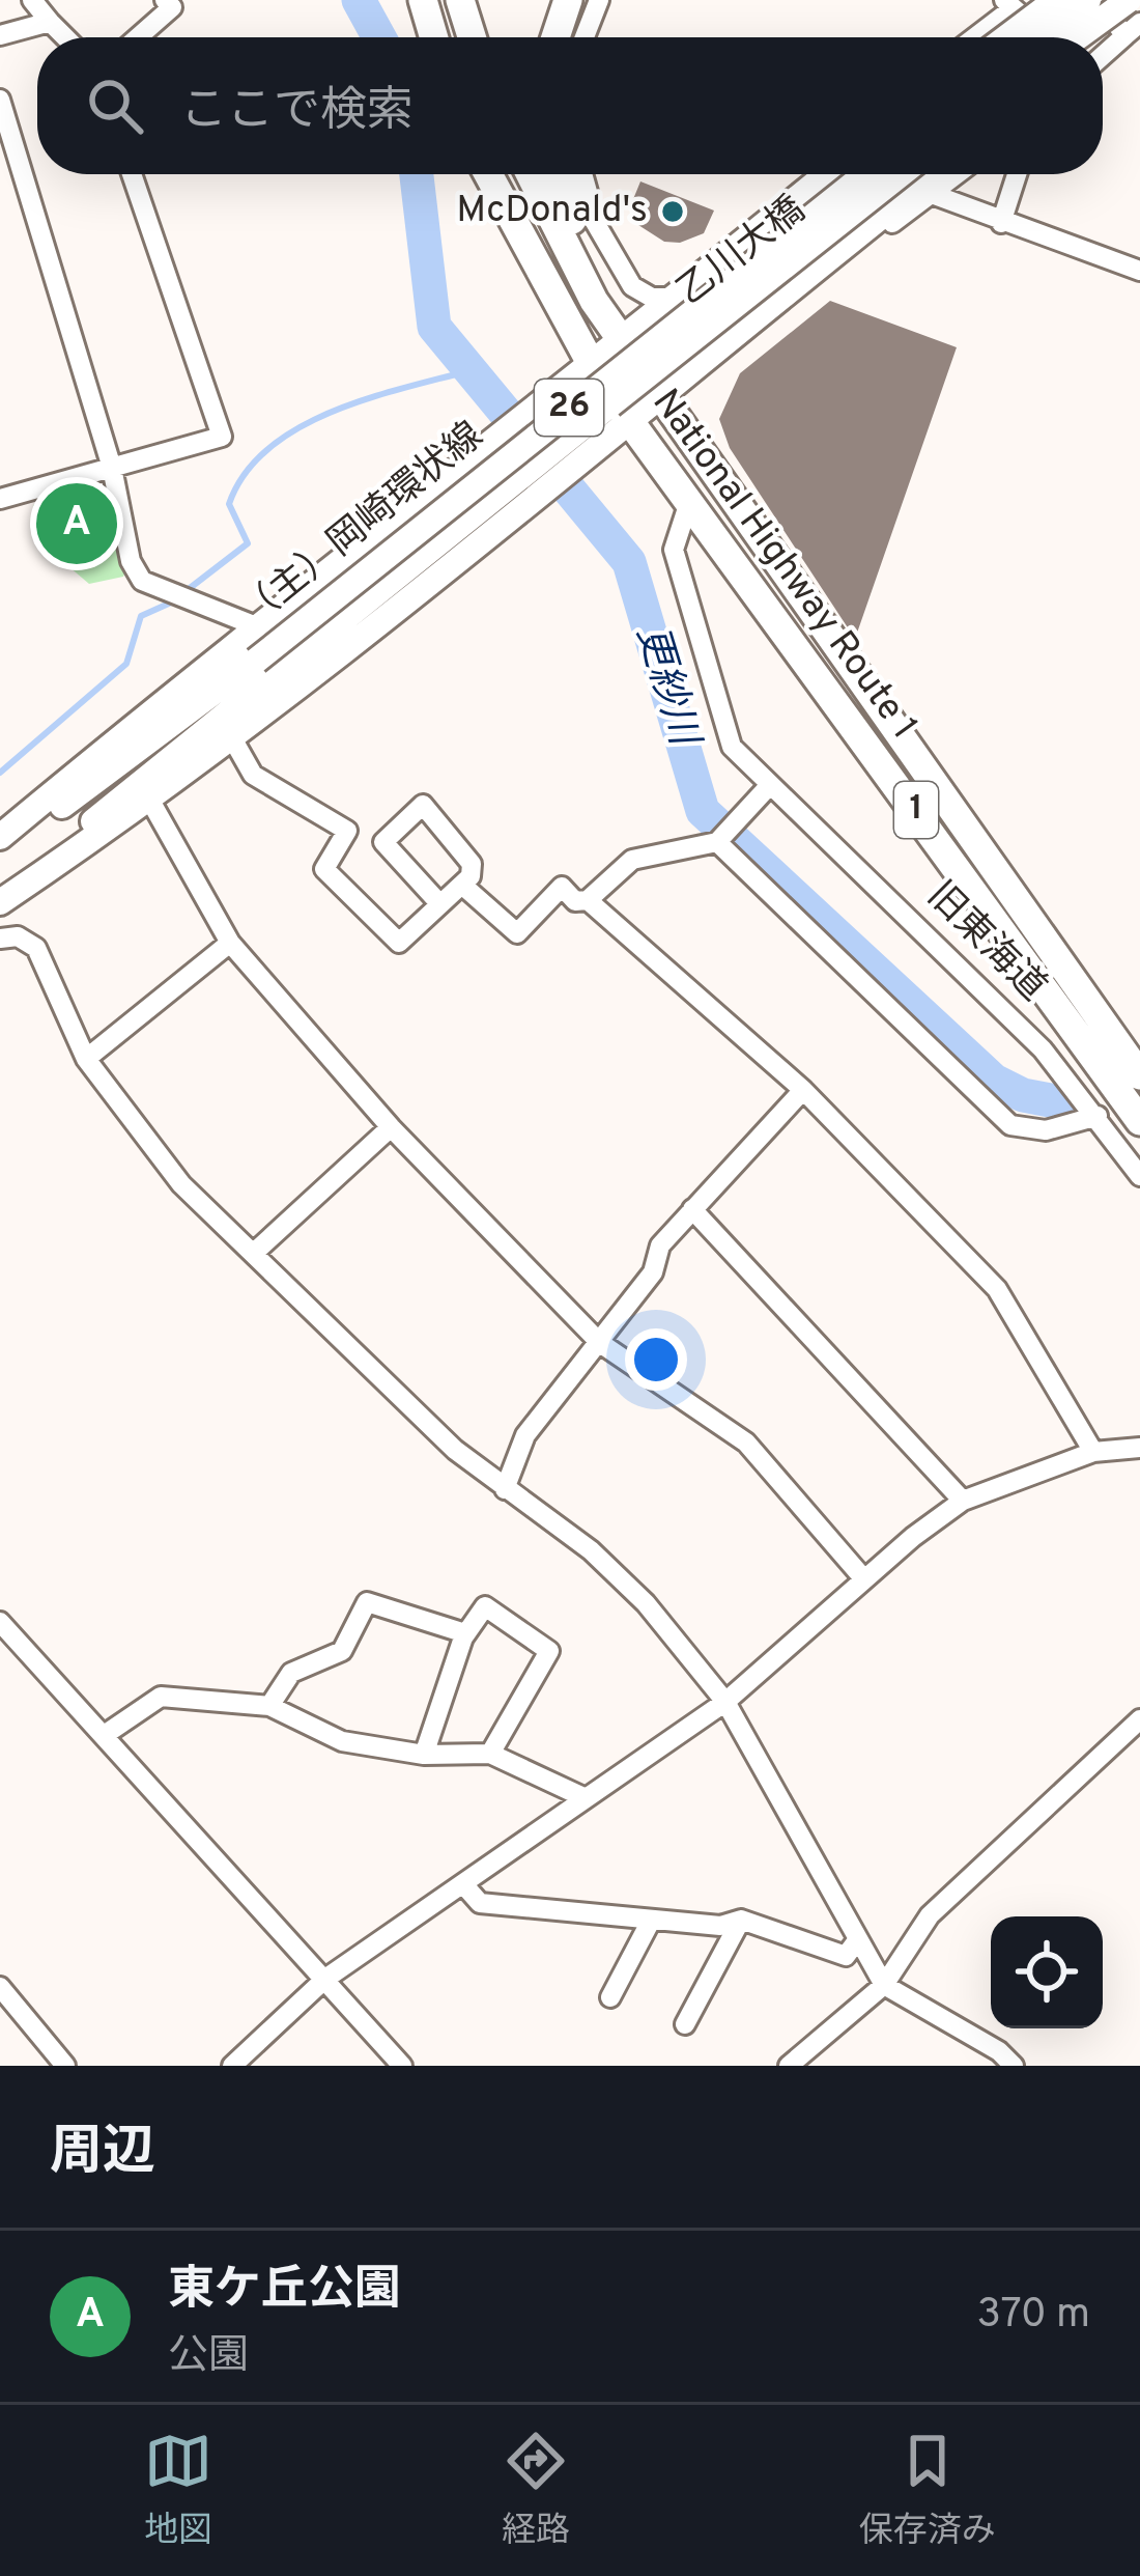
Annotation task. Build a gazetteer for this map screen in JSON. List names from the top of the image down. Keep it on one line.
{"streets":{"highway":["National Highway Route 1","1"],"main road":["乙川大橋","26","（主）岡崎環状線"],"street":["旧東海道"]},"crossings":[["乙川大橋","26"],["乙川大橋","（主）岡崎環状線"],["乙川大橋","National Highway Route 1"],["26","（主）岡崎環状線"],["26","National Highway Route 1"],["（主）岡崎環状線","National Highway Route 1"],["National Highway Route 1","旧東海道"]],"water":["更紗川"],"places":["McDonald's"],"page":{"search":"ここで検索","pins":"A","heading":"周辺","list":[{"mark":"A","name":"東ケ丘公園","note":"公園","value":"370 m"}],"nav":["地図","経路","保存済み"]}}
